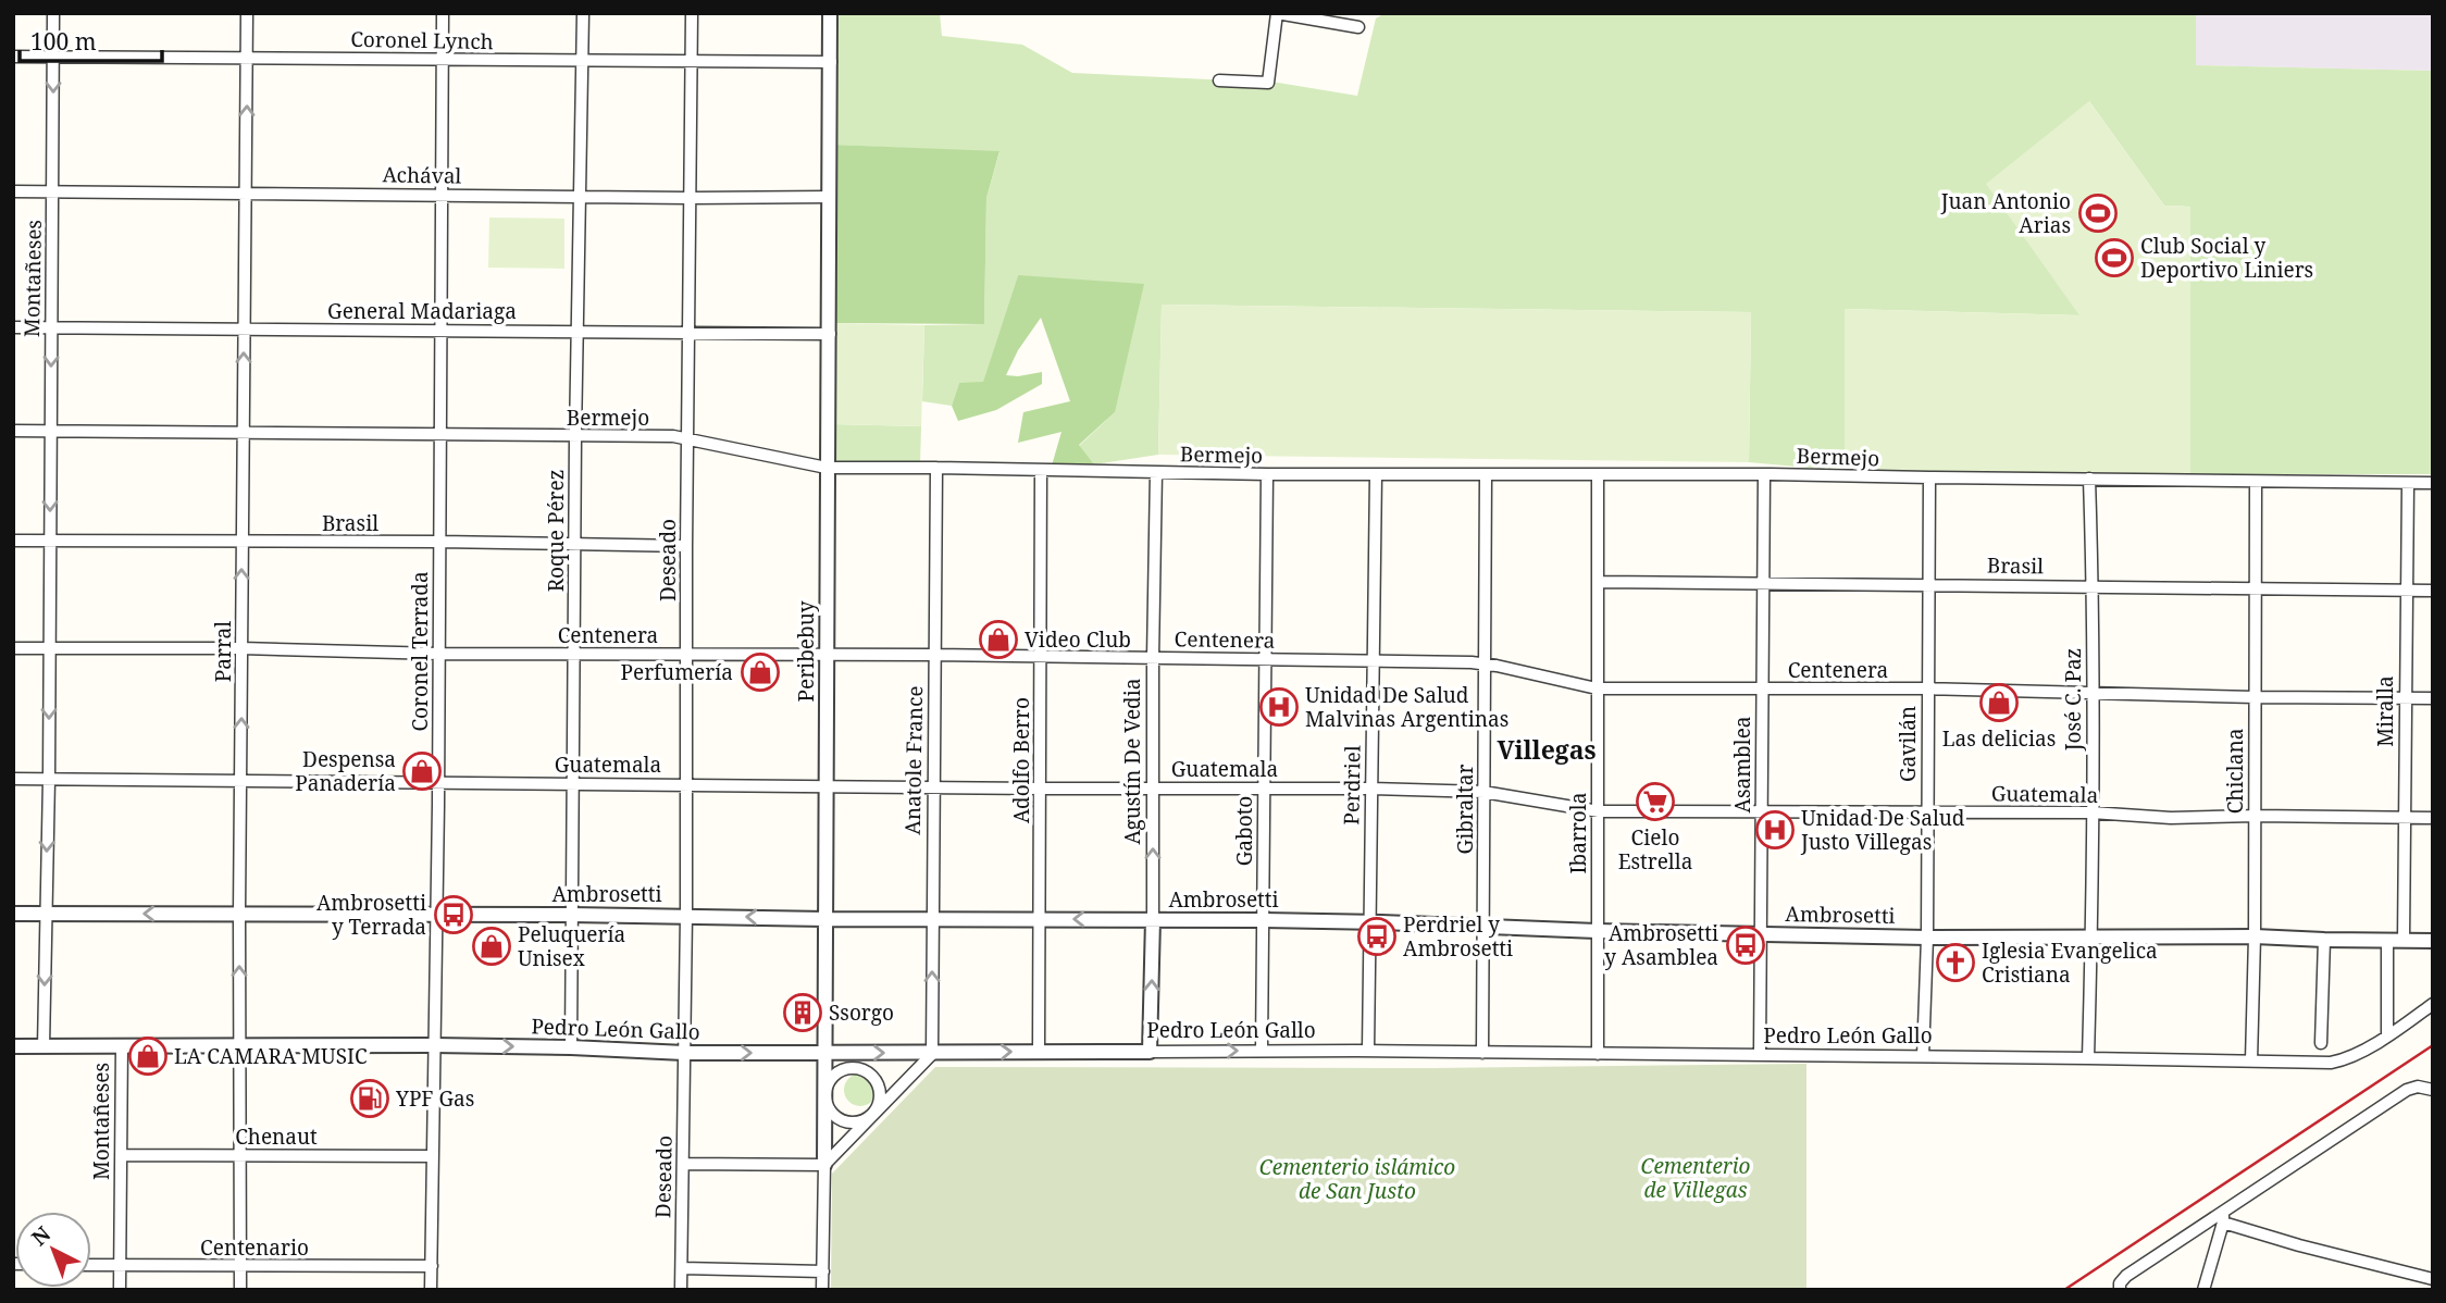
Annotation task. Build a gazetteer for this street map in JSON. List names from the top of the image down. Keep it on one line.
{"streets":{"street":["Coronel Lynch","Achával","Montañeses","General Madariaga","Bermejo","Brasil","Roque Pérez","Deseado","Centenera","Parral","Coronel Terrada","Peribebuy","José C. Paz","Miralla","Gavilán","Anatole France","Adolfo Berro","Agustín De Vedia","Guatemala","Asamblea","Chiclana","Perdriel","Gibraltar","Gaboto","Ibarrola","Ambrosetti","Pedro León Gallo","Chenaut","Centenario"]},"crossings":[["Coronel Lynch","Montañeses"],["Coronel Lynch","Roque Pérez"],["Coronel Lynch","Deseado"],["Coronel Lynch","Parral"],["Coronel Lynch","Coronel Terrada"],["Coronel Lynch","Peribebuy"],["Achával","Montañeses"],["Achával","Roque Pérez"],["Achával","Deseado"],["Achával","Parral"],["Achával","Coronel Terrada"],["Achával","Peribebuy"],["Montañeses","General Madariaga"],["Montañeses","Bermejo"],["Montañeses","Brasil"],["Montañeses","Centenera"],["Montañeses","Guatemala"],["Montañeses","Ambrosetti"],["Montañeses","Pedro León Gallo"],["Montañeses","Chenaut"],["Montañeses","Centenario"],["General Madariaga","Roque Pérez"],["General Madariaga","Deseado"],["General Madariaga","Parral"],["General Madariaga","Coronel Terrada"],["General Madariaga","Peribebuy"],["Bermejo","Roque Pérez"],["Bermejo","Deseado"],["Bermejo","Parral"],["Bermejo","Coronel Terrada"],["Bermejo","Peribebuy"],["Bermejo","José C. Paz"],["Bermejo","Miralla"],["Bermejo","Gavilán"],["Bermejo","Anatole France"],["Bermejo","Adolfo Berro"],["Bermejo","Agustín De Vedia"],["Bermejo","Asamblea"],["Bermejo","Chiclana"],["Bermejo","Perdriel"],["Bermejo","Gibraltar"],["Bermejo","Gaboto"],["Bermejo","Ibarrola"],["Brasil","Roque Pérez"],["Brasil","Deseado"],["Brasil","Parral"],["Brasil","Coronel Terrada"],["Brasil","José C. Paz"],["Brasil","Miralla"],["Brasil","Gavilán"],["Brasil","Asamblea"],["Brasil","Chiclana"],["Brasil","Ibarrola"],["Roque Pérez","Centenera"],["Roque Pérez","Guatemala"],["Roque Pérez","Ambrosetti"],["Roque Pérez","Pedro León Gallo"],["Deseado","Centenera"],["Deseado","Guatemala"],["Deseado","Ambrosetti"],["Deseado","Pedro León Gallo"],["Centenera","Parral"],["Centenera","Coronel Terrada"],["Centenera","Peribebuy"],["Centenera","José C. Paz"],["Centenera","Miralla"],["Centenera","Gavilán"],["Centenera","Anatole France"],["Centenera","Adolfo Berro"],["Centenera","Agustín De Vedia"],["Centenera","Asamblea"],["Centenera","Chiclana"],["Centenera","Perdriel"],["Centenera","Gibraltar"],["Centenera","Gaboto"],["Centenera","Ibarrola"],["Parral","Guatemala"],["Parral","Ambrosetti"],["Parral","Pedro León Gallo"],["Parral","Chenaut"],["Parral","Centenario"],["Coronel Terrada","Guatemala"],["Coronel Terrada","Ambrosetti"],["Coronel Terrada","Pedro León Gallo"],["Coronel Terrada","Chenaut"],["Coronel Terrada","Centenario"],["Peribebuy","Guatemala"],["Peribebuy","Ambrosetti"],["Peribebuy","Pedro León Gallo"],["José C. Paz","Guatemala"],["José C. Paz","Ambrosetti"],["José C. Paz","Pedro León Gallo"],["Miralla","Guatemala"],["Miralla","Ambrosetti"],["Gavilán","Guatemala"],["Gavilán","Ambrosetti"],["Gavilán","Pedro León Gallo"],["Anatole France","Guatemala"],["Anatole France","Ambrosetti"],["Anatole France","Pedro León Gallo"],["Adolfo Berro","Guatemala"],["Adolfo Berro","Ambrosetti"],["Adolfo Berro","Pedro León Gallo"],["Agustín De Vedia","Guatemala"],["Agustín De Vedia","Ambrosetti"],["Agustín De Vedia","Pedro León Gallo"],["Guatemala","Asamblea"],["Guatemala","Chiclana"],["Guatemala","Perdriel"],["Guatemala","Gibraltar"],["Guatemala","Gaboto"],["Guatemala","Ibarrola"],["Asamblea","Ambrosetti"],["Asamblea","Pedro León Gallo"],["Chiclana","Ambrosetti"],["Chiclana","Pedro León Gallo"],["Perdriel","Ambrosetti"],["Perdriel","Pedro León Gallo"],["Gibraltar","Ambrosetti"],["Gibraltar","Pedro León Gallo"],["Gaboto","Ambrosetti"],["Gaboto","Pedro León Gallo"],["Ibarrola","Ambrosetti"],["Ibarrola","Pedro León Gallo"]],"one_way":["Montañeses","Parral","Agustín De Vedia"],"districts":["Villegas"],"parks":["Cementerio de Villegas","Cementerio islámico de San Justo"],"places":{"sports":["Juan Antonio Arias","Club Social y Deportivo Liniers"],"shop":["Video Club","Perfumería","Las delicias","Despensa Panadería","Peluquería Unisex","LA CAMARA MUSIC"],"hospital":["Unidad De Salud Malvinas Argentinas","Unidad De Salud Justo Villegas"],"supermarket":["Cielo Estrella"],"bus stop":["Ambrosetti y Terrada","Perdriel y Ambrosetti","Ambrosetti y Asamblea"],"church":["Iglesia Evangelica Cristiana"],"building":["Ssorgo"],"fuel station":["YPF Gas"]},"scale_bar":"100 m","north":"top left"}
